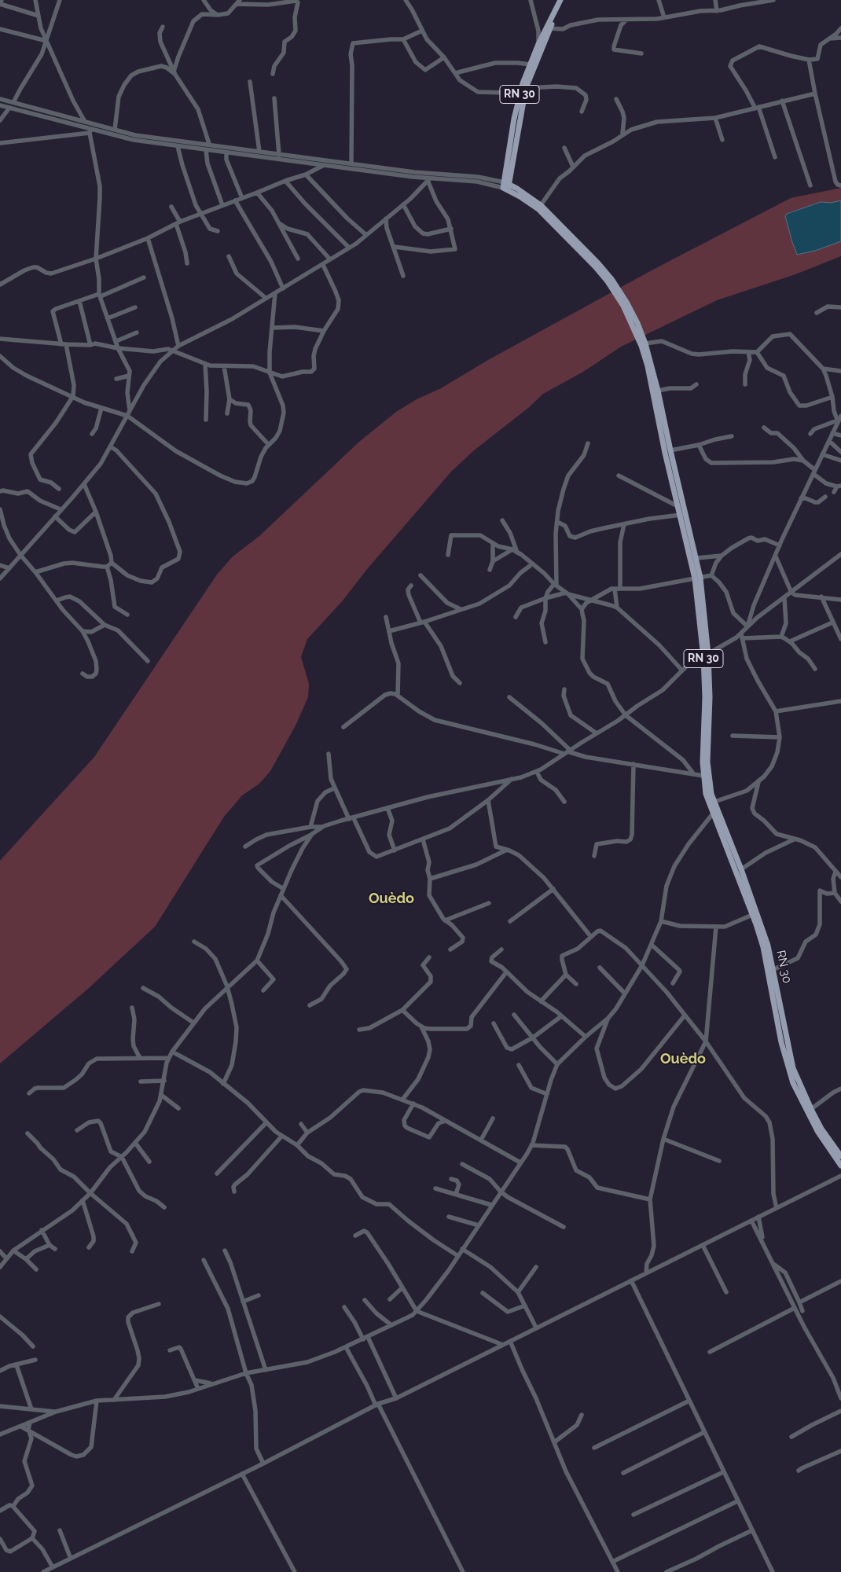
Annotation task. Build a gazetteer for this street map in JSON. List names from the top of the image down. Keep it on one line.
{"streets":{"main road":["RN 30"]},"districts":["Ouèdo","Ouèdo"]}
